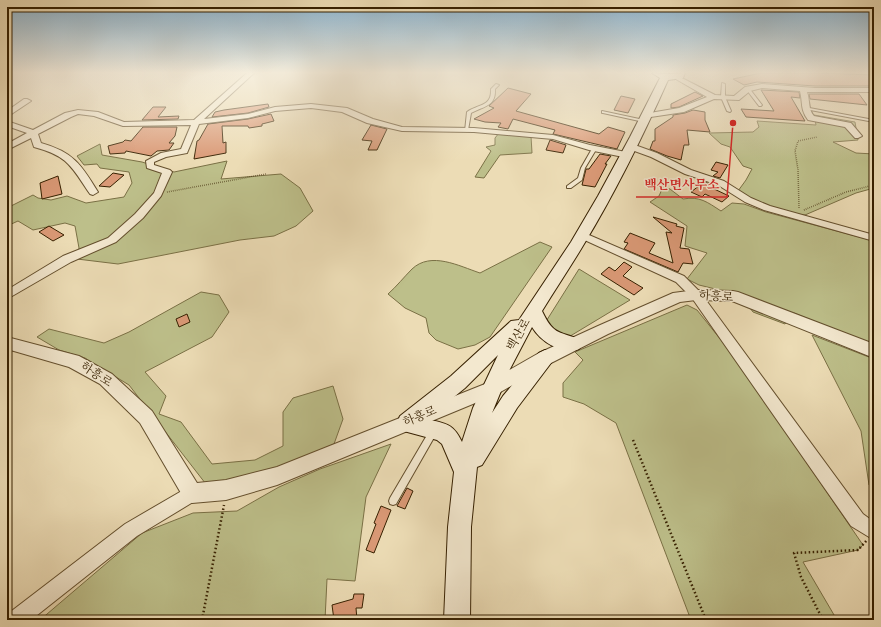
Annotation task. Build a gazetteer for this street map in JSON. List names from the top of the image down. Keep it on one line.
{"streets":{"main road":["백산로"],"street":["하흥로"]},"crossings":[["하흥로","백산로"]],"places":["백산면사무소"]}
